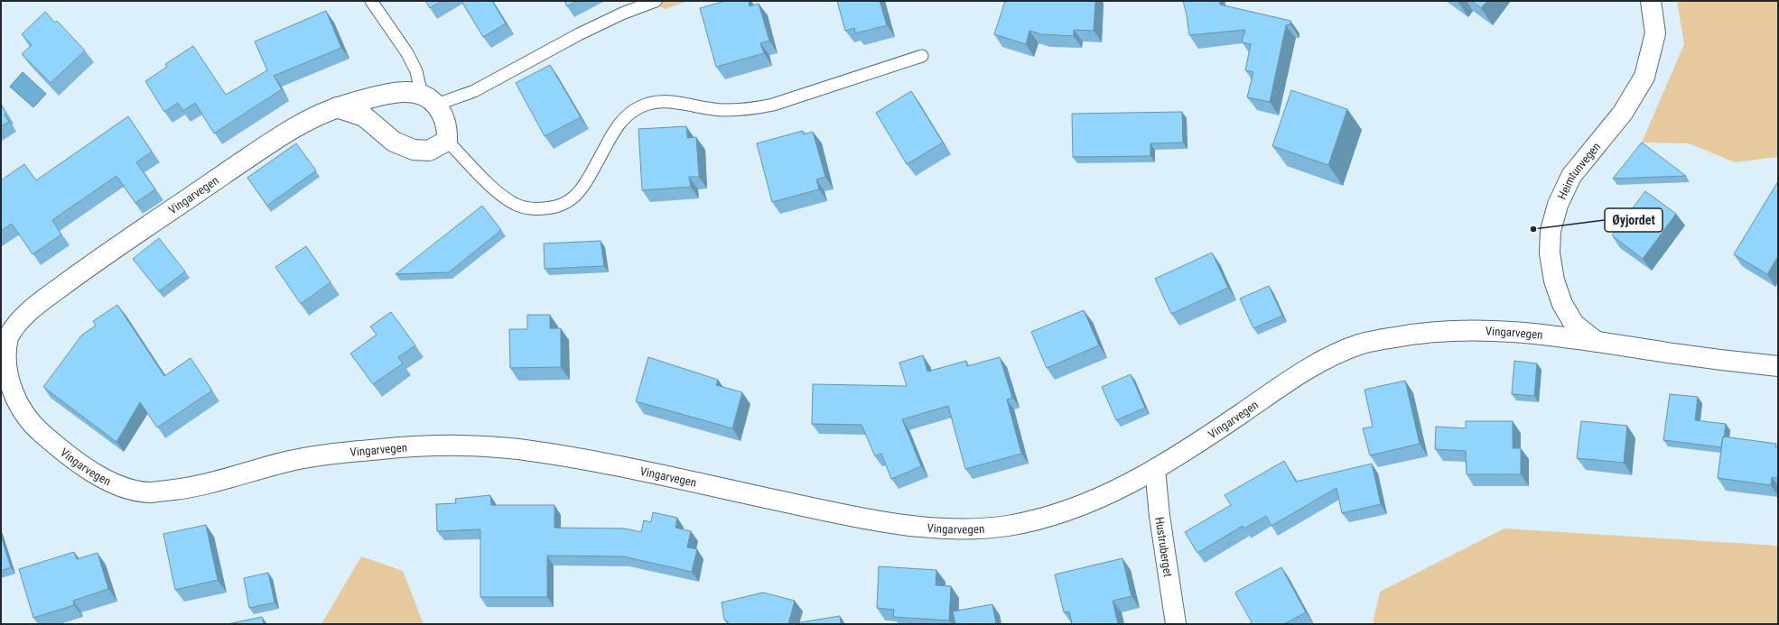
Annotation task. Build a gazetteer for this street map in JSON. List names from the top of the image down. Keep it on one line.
{"streets":{"street":["Heimtunvegen","Vingarvegen","Hustruberget"]},"crossings":[["Heimtunvegen","Vingarvegen"],["Vingarvegen","Hustruberget"]],"places":["Øyjordet"]}
